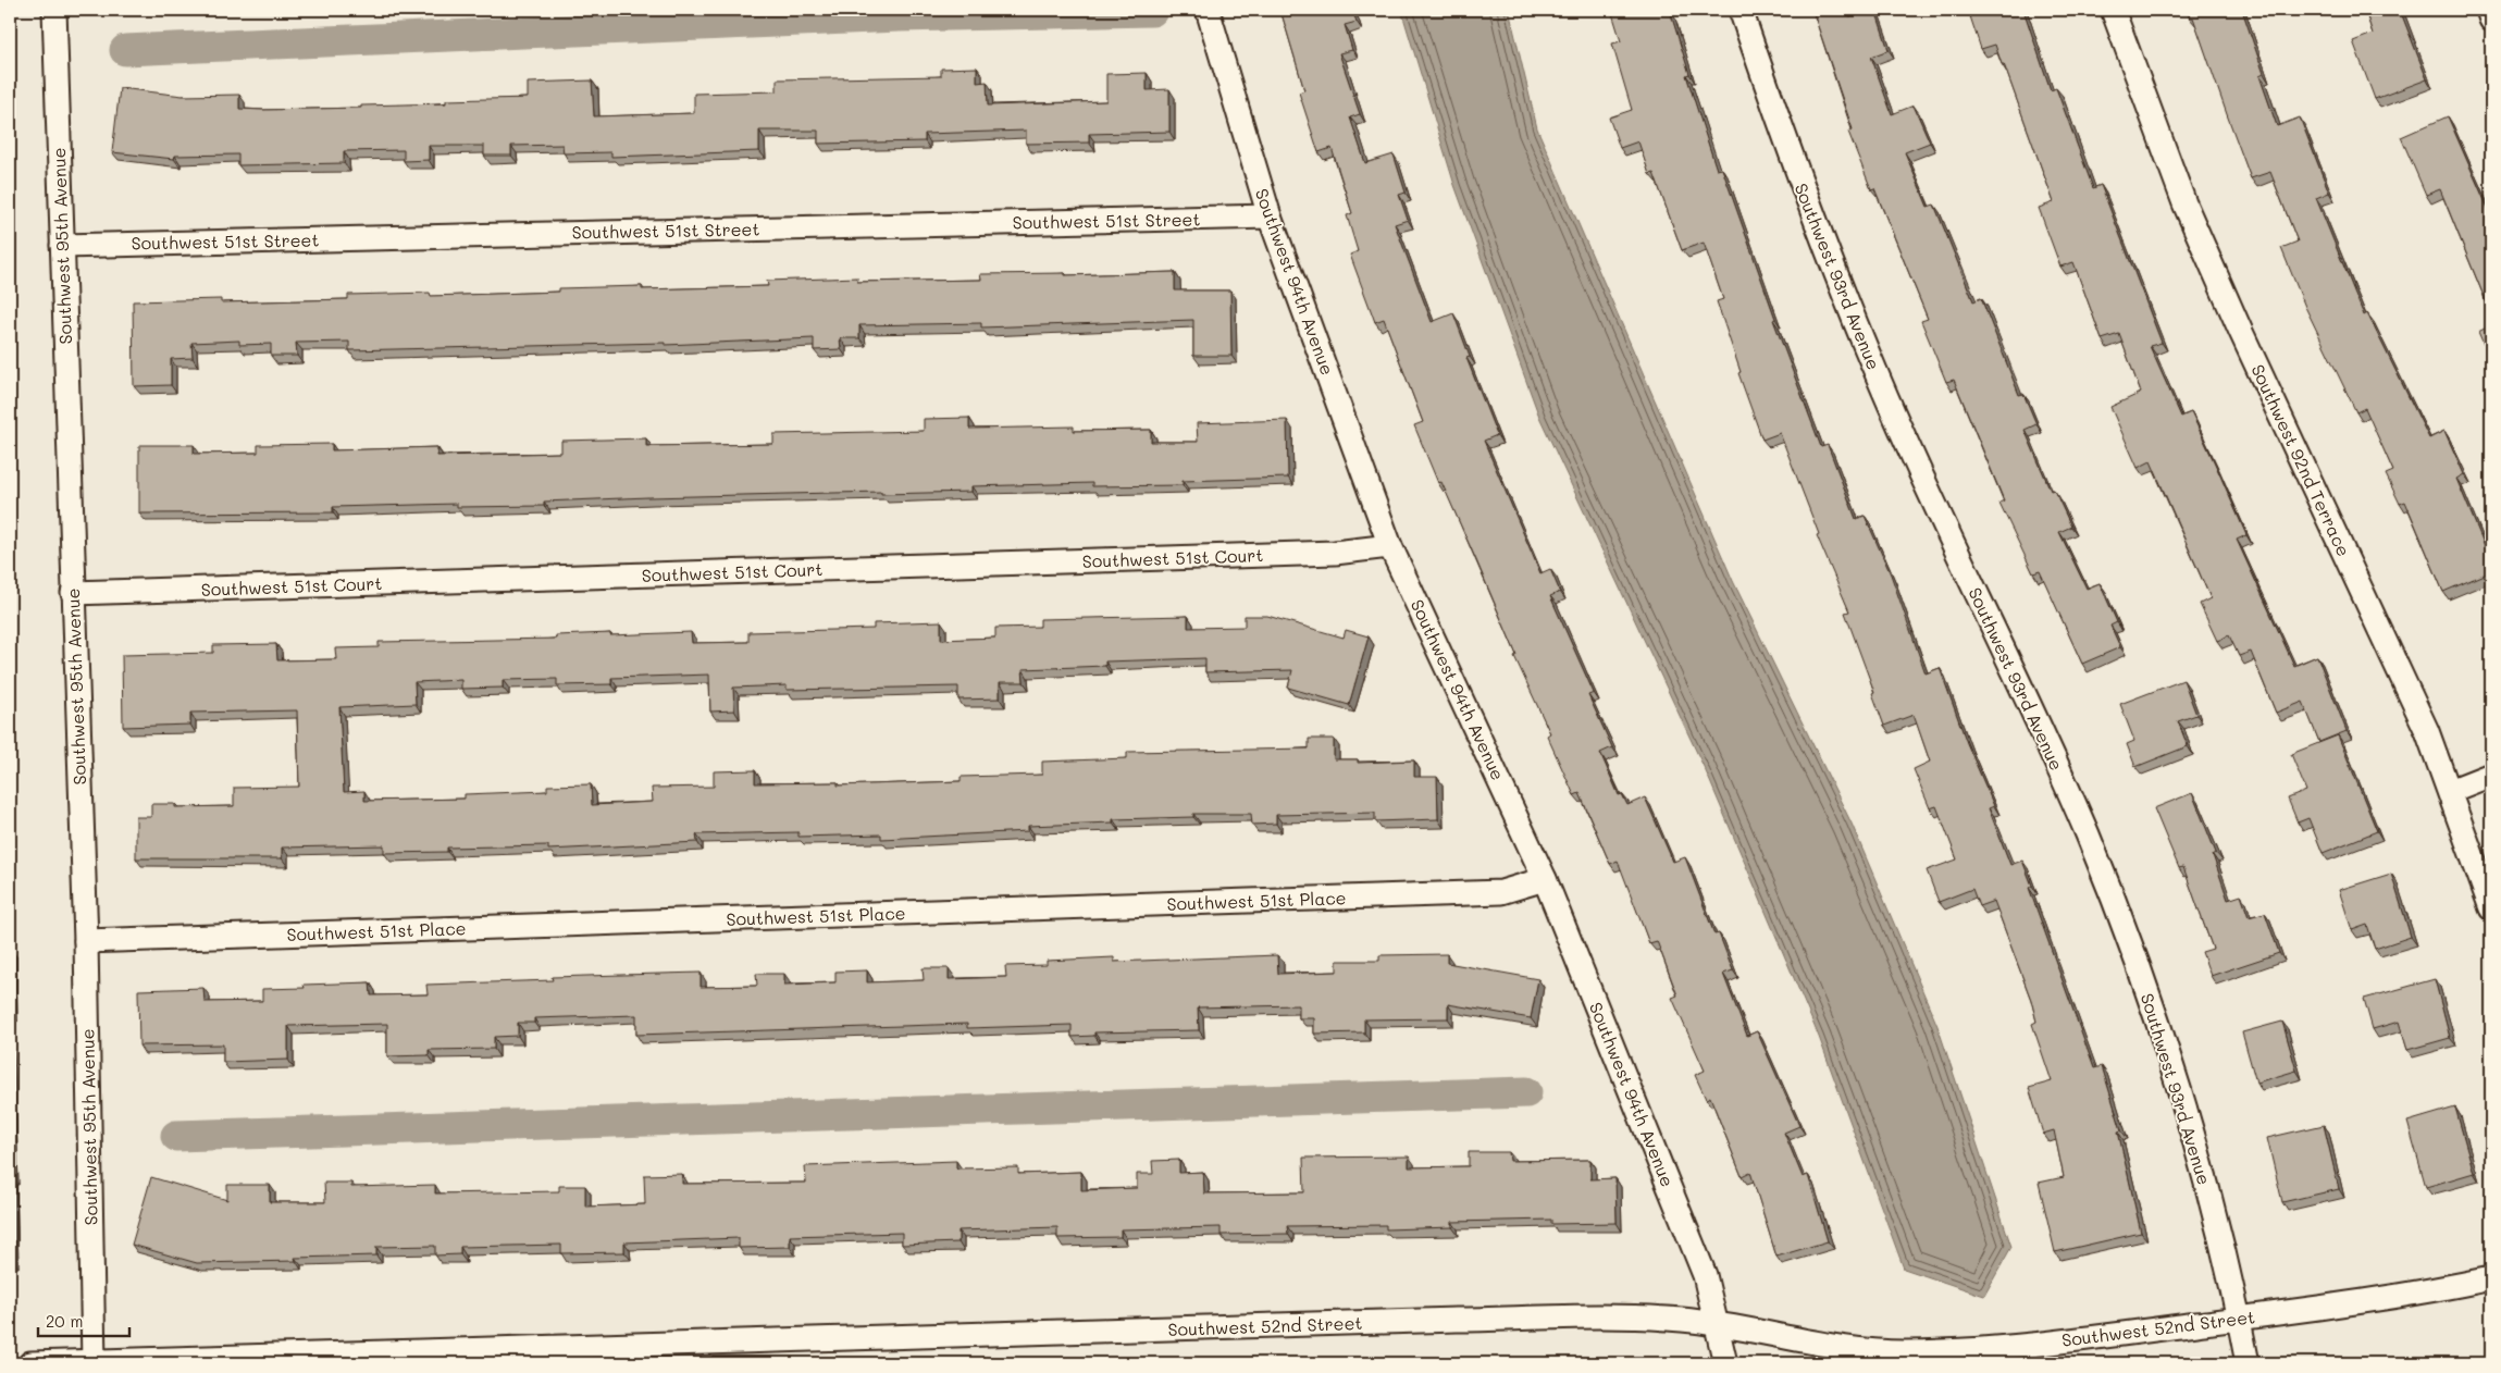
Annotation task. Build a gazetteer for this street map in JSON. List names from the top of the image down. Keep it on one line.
{"streets":{"street":["Southwest 51st Street","Southwest 95th Avenue","Southwest 93rd Avenue","Southwest 94th Avenue","Southwest 92nd Terrace","Southwest 51st Court","Southwest 51st Place","Southwest 52nd Street"]},"crossings":[["Southwest 51st Street","Southwest 95th Avenue"],["Southwest 51st Street","Southwest 94th Avenue"],["Southwest 95th Avenue","Southwest 51st Court"],["Southwest 95th Avenue","Southwest 51st Place"],["Southwest 95th Avenue","Southwest 52nd Street"],["Southwest 93rd Avenue","Southwest 52nd Street"],["Southwest 94th Avenue","Southwest 51st Court"],["Southwest 94th Avenue","Southwest 51st Place"],["Southwest 94th Avenue","Southwest 52nd Street"]],"scale_bar":"20 m"}
